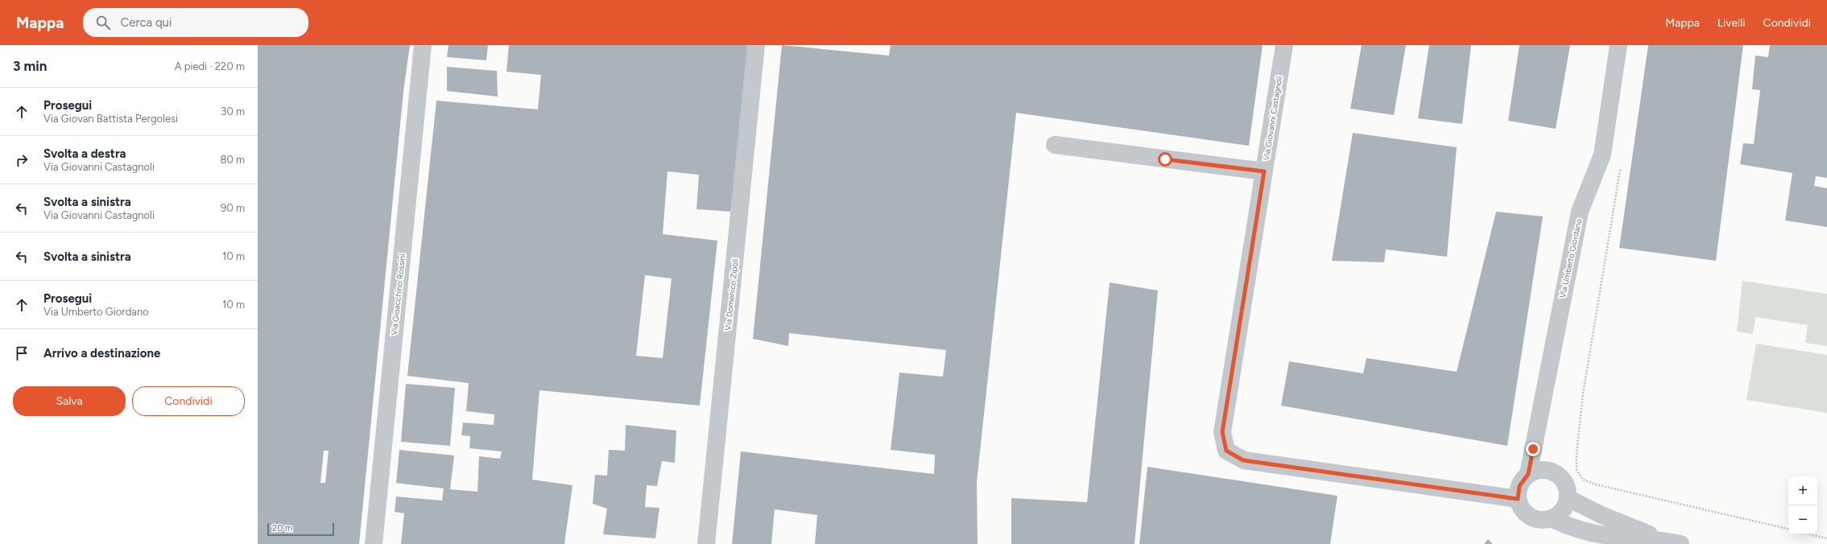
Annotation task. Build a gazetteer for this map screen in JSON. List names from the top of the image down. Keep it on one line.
{"streets":{"street":["Via Giovanni Castagnoli","Via Umberto Giordano","Via Gioacchino Rossini","Via Domenico Zipoli"]},"crossings":[["Via Giovanni Castagnoli","Via Umberto Giordano"]],"scale_bar":"20 m","page":{"header":"Mappa","search":"Cerca qui","nav":["Mappa","Livelli","Condividi"],"heading":["3 min","A piedi · 220 m"],"list":[["Prosegui","Via Giovan Battista Pergolesi","30 m"],["Svolta a destra","Via Giovanni Castagnoli","80 m"],["Svolta a sinistra","Via Giovanni Castagnoli","90 m"],["Svolta a sinistra","10 m"],["Prosegui","Via Umberto Giordano","10 m"],"Arrivo a destinazione"],"buttons":["Salva","Condividi"],"map_buttons":["+","−"],"scale":"20 m"}}
